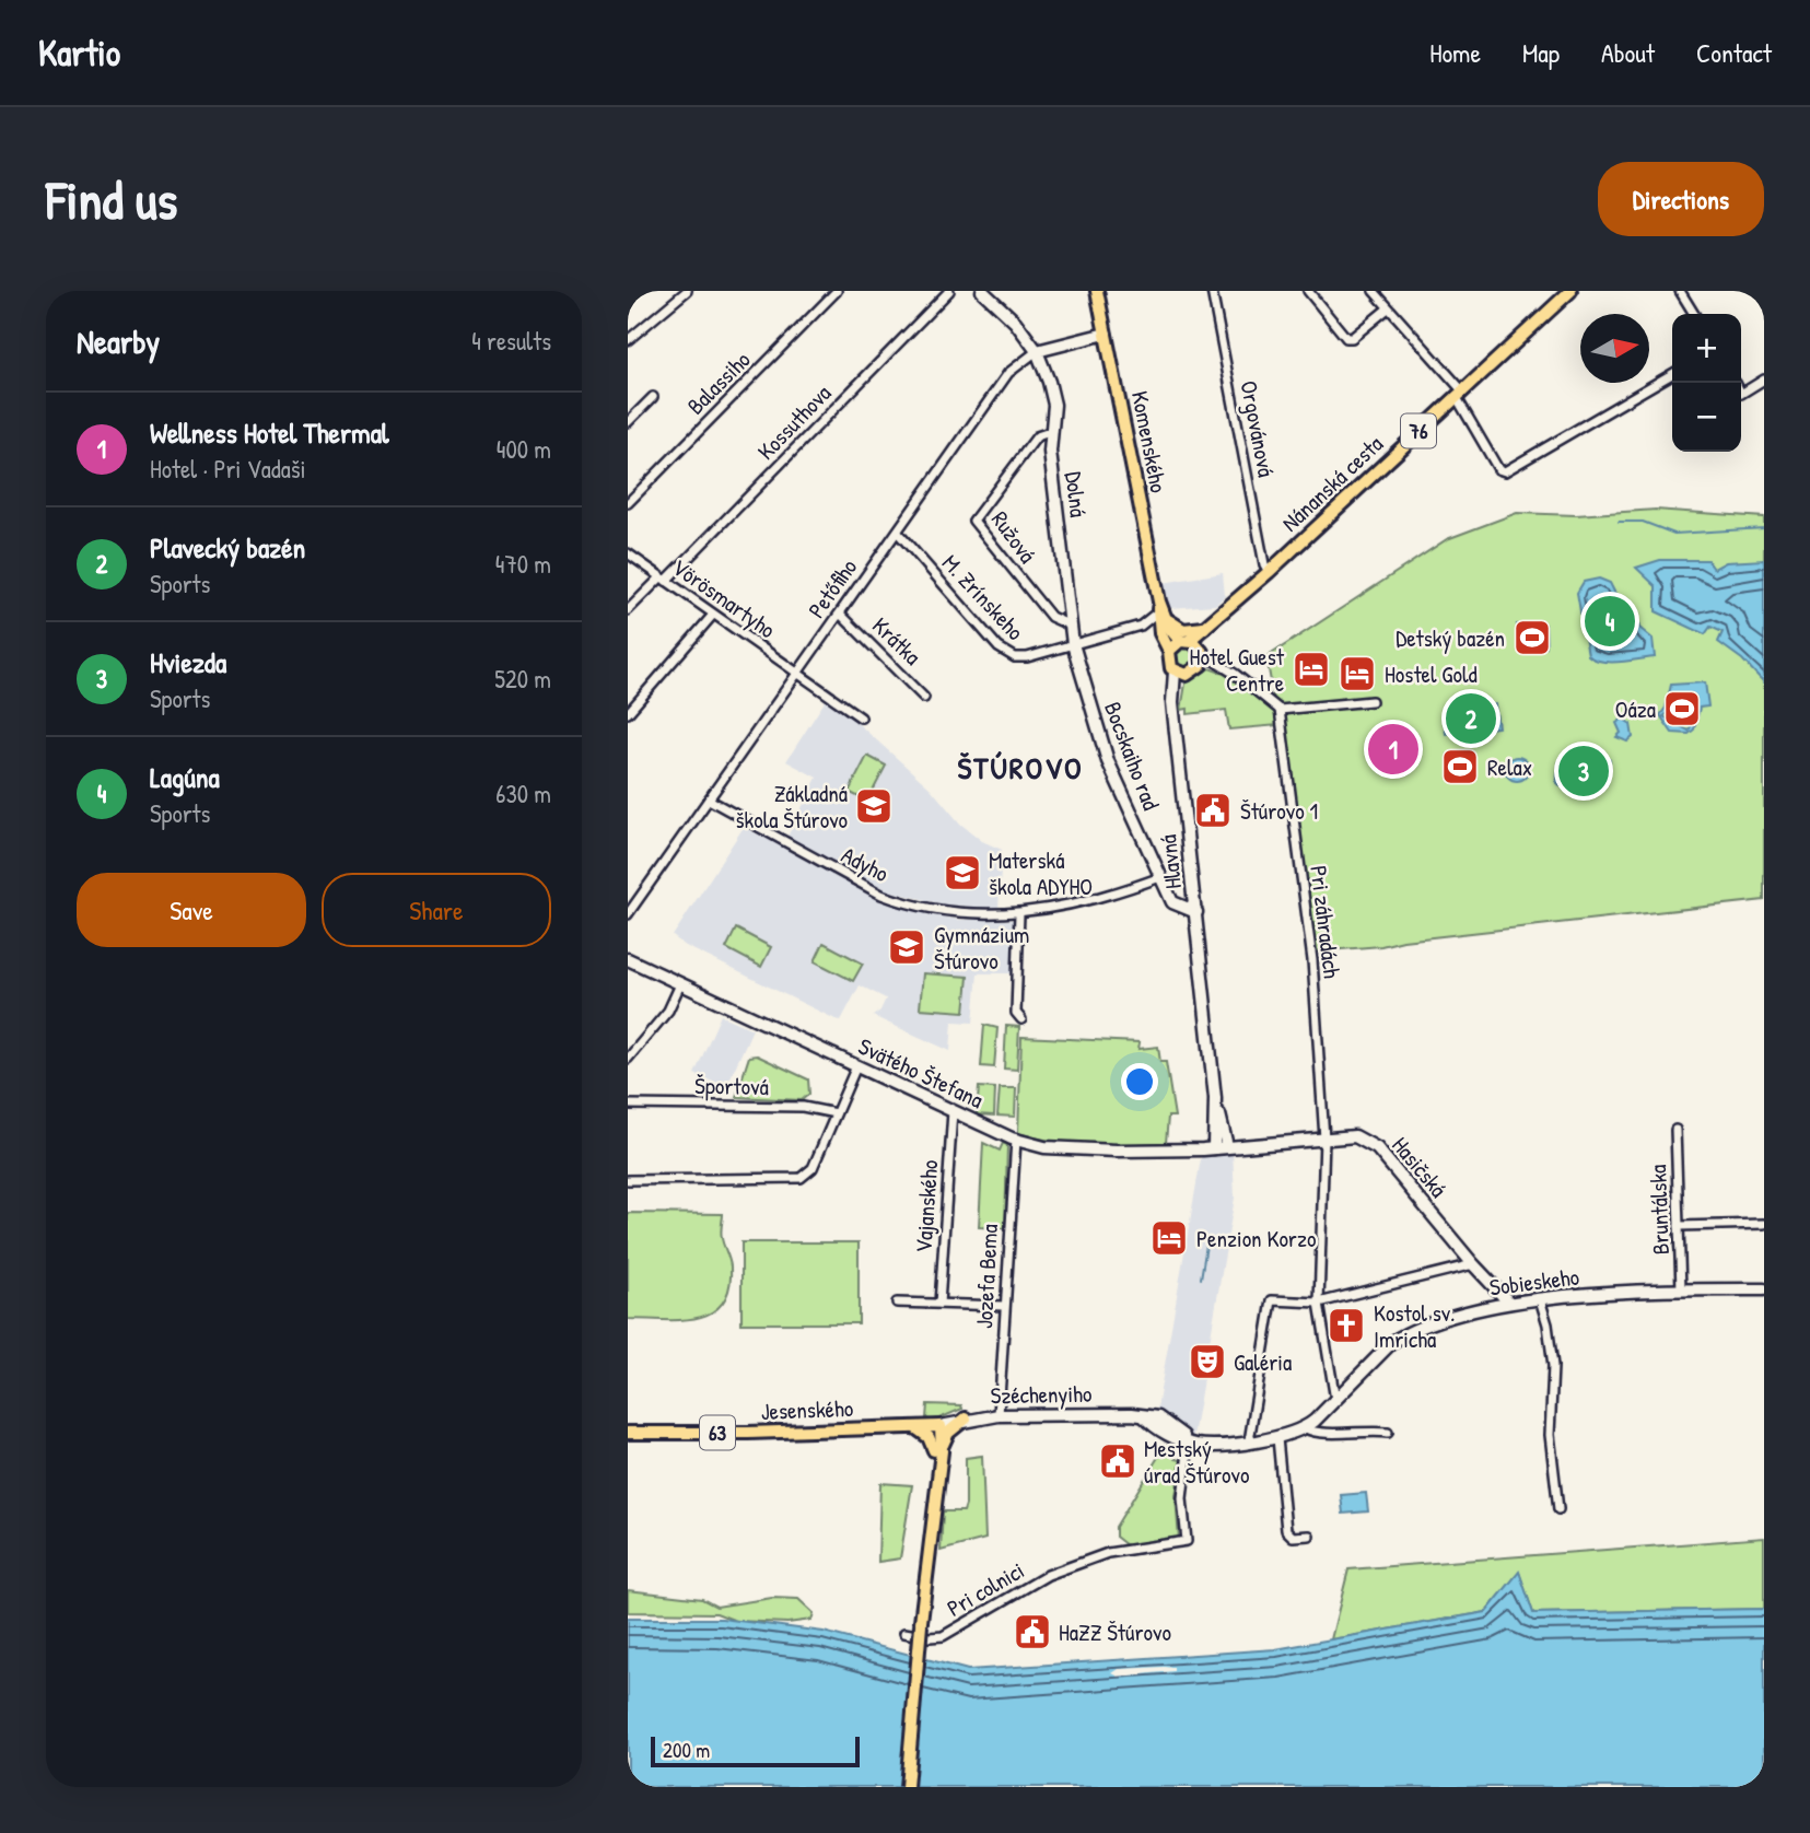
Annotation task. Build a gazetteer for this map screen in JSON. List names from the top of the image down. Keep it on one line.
{"streets":{"main road":["76","Komenského","Nánanská cesta","Jesenského","63"],"street":["Balassiho","Kossuthova","Orgovánová","Dolná","Ružová","Petőfiho","M. Zrínskeho","Vörösmartyho","Krátka","Bocskaiho rad","Hlavná","Adyho","Pri záhradách","Svätého Štefana","Športová","Hasičská","Vajanského","Bruntálska","Jozefa Bema","Sobieskeho","Széchenyiho","Pri colnici"]},"crossings":[["Kossuthova","Vörösmartyho"],["Orgovánová","Nánanská cesta"],["76","Komenského"],["76","Nánanská cesta"],["76","Hlavná"],["Komenského","Petőfiho"],["Komenského","Hlavná"],["Dolná","Ružová"],["Dolná","Petőfiho"],["Dolná","M. Zrínskeho"],["Dolná","Bocskaiho rad"],["Petőfiho","M. Zrínskeho"],["Petőfiho","Vörösmartyho"],["Petőfiho","Krátka"],["Petőfiho","Adyho"],["M. Zrínskeho","Bocskaiho rad"],["Bocskaiho rad","Hlavná"],["Bocskaiho rad","Adyho"],["Hlavná","Adyho"],["Hlavná","Svätého Štefana"],["Hlavná","Hasičská"],["Pri záhradách","Hasičská"],["Pri záhradách","Sobieskeho"],["Svätého Štefana","Hasičská"],["Svätého Štefana","Vajanského"],["Svätého Štefana","Jozefa Bema"],["Hasičská","Sobieskeho"],["Bruntálska","Sobieskeho"],["Jozefa Bema","Széchenyiho"],["Sobieskeho","Széchenyiho"],["Sobieskeho","Pri colnici"],["Széchenyiho","Jesenského"]],"districts":["ŠTÚROVO"],"places":{"sports":["Detský bazén","Oáza","Relax"],"hotel":["Hotel Guest Centre","Hostel Gold","Penzion Korzo"],"school or university":["Základná škola Štúrovo","Materská škola ADYHO","Gymnázium Štúrovo"],"public building":["Štúrovo 1","Mestský úrad Štúrovo","HaZZ Štúrovo"],"church":["Kostol sv. Imricha"],"theatre":["Galéria"]},"scale_bar":"200 m","north":"right","page":{"header":"Kartio","nav":["Home","Map","About","Contact"],"buttons":["Directions",["Save","Share"]],"title":"Find us","heading":["Nearby","4 results"],"map_buttons":["+","−"],"list":[{"mark":"1","name":"Wellness Hotel Thermal","note":"Hotel · Pri Vadaši","value":"400 m"},{"mark":"2","name":"Plavecký bazén","note":"Sports","value":"470 m"},{"mark":"3","name":"Hviezda","note":"Sports","value":"520 m"},{"mark":"4","name":"Lagúna","note":"Sports","value":"630 m"}],"pins":["4","2","1","3"],"scale":"200 m"}}
